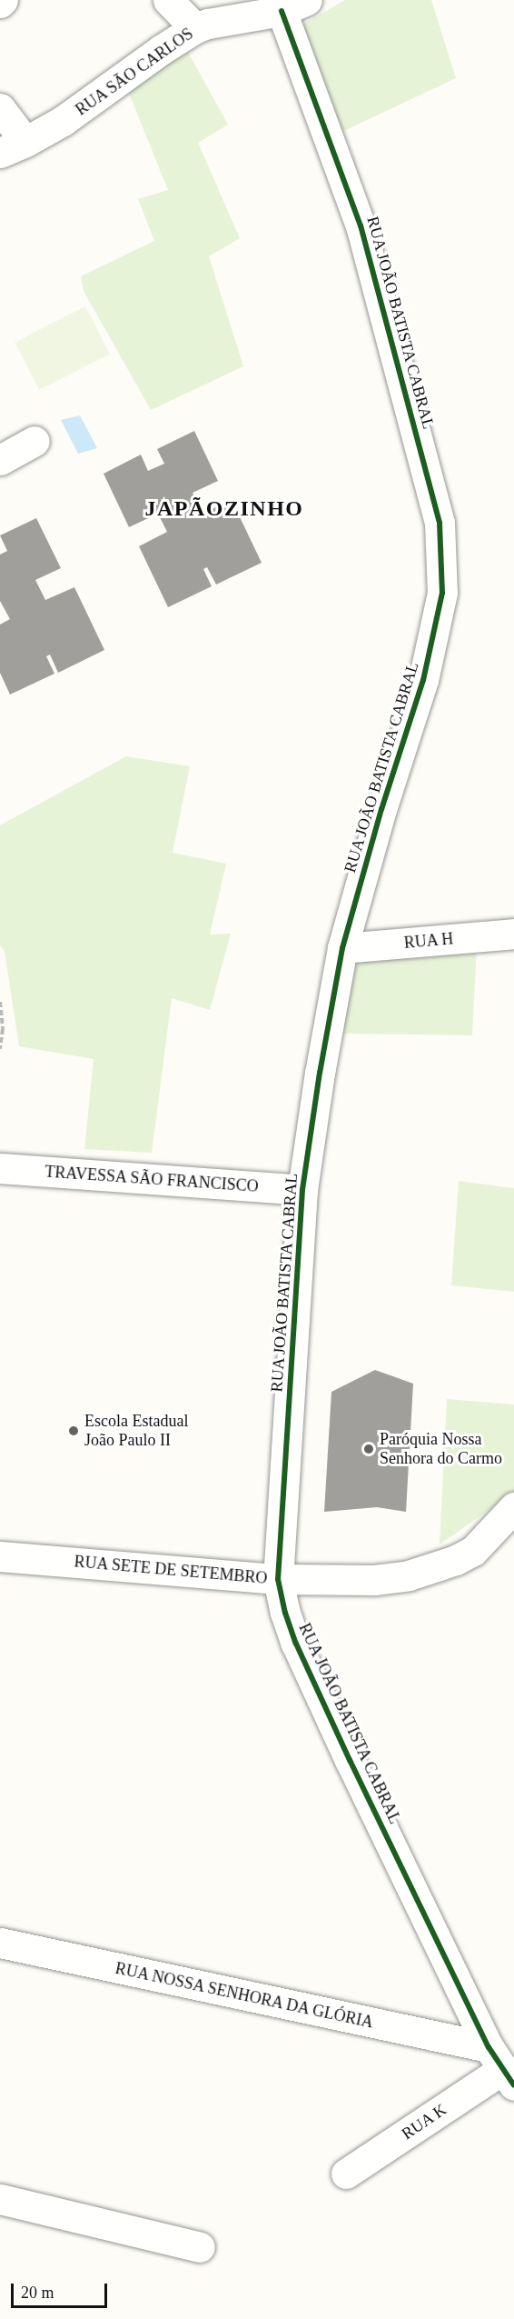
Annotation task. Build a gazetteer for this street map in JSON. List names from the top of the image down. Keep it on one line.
{"streets":{"street":["RUA SÃO CARLOS","RUA JOÃO BATISTA CABRAL","RUA H","TRAVESSA SÃO FRANCISCO","RUA SETE DE SETEMBRO","RUA NOSSA SENHORA DA GLÓRIA","RUA K"]},"crossings":[["RUA SÃO CARLOS","RUA JOÃO BATISTA CABRAL"],["RUA JOÃO BATISTA CABRAL","RUA H"],["RUA JOÃO BATISTA CABRAL","TRAVESSA SÃO FRANCISCO"],["RUA JOÃO BATISTA CABRAL","RUA SETE DE SETEMBRO"],["RUA JOÃO BATISTA CABRAL","RUA NOSSA SENHORA DA GLÓRIA"],["RUA JOÃO BATISTA CABRAL","RUA K"],["RUA NOSSA SENHORA DA GLÓRIA","RUA K"]],"districts":["JAPÃOZINHO"],"places":["Escola Estadual João Paulo II","Paróquia Nossa Senhora do Carmo"],"scale_bar":"20 m"}
